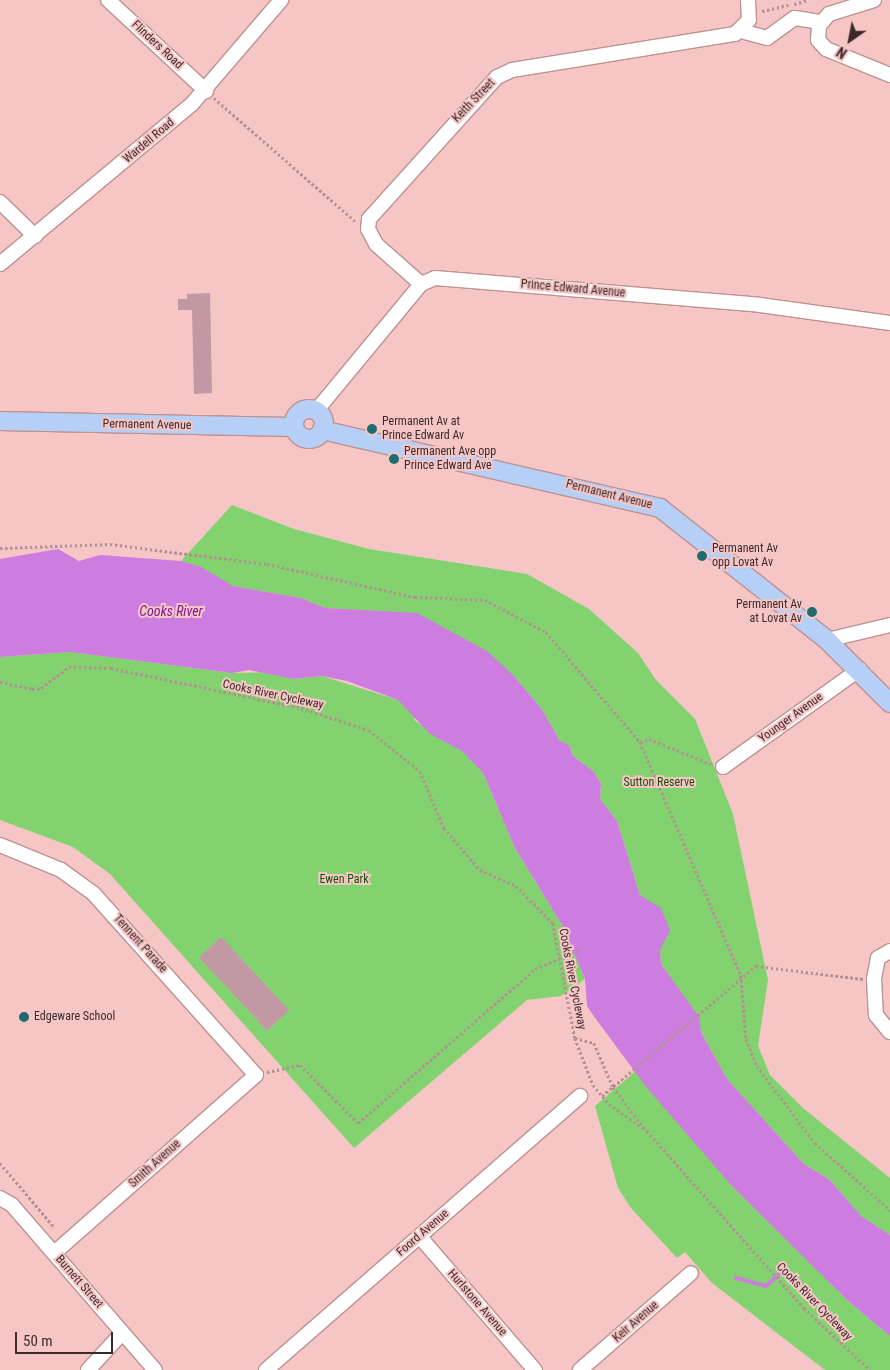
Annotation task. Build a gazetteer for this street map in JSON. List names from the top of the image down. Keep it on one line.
{"streets":{"main road":["Permanent Avenue"],"street":["Flinders Road","Keith Street","Wardell Road","Prince Edward Avenue","Younger Avenue","Tennent Parade","Smith Avenue","Foord Avenue","Burnett Street","Hurlstone Avenue","Keir Avenue"],"path":["Cooks River Cycleway"]},"crossings":[["Flinders Road","Wardell Road"],["Permanent Avenue","Younger Avenue"],["Tennent Parade","Smith Avenue"],["Smith Avenue","Burnett Street"],["Foord Avenue","Hurlstone Avenue"]],"water":["Cooks River"],"parks":["Sutton Reserve","Ewen Park"],"places":["Permanent Av at Prince Edward Av","Permanent Ave opp Prince Edward Ave","Permanent Av opp Lovat Av","Permanent Av at Lovat Av","Edgeware School"],"scale_bar":"50 m","north":"bottom left"}
